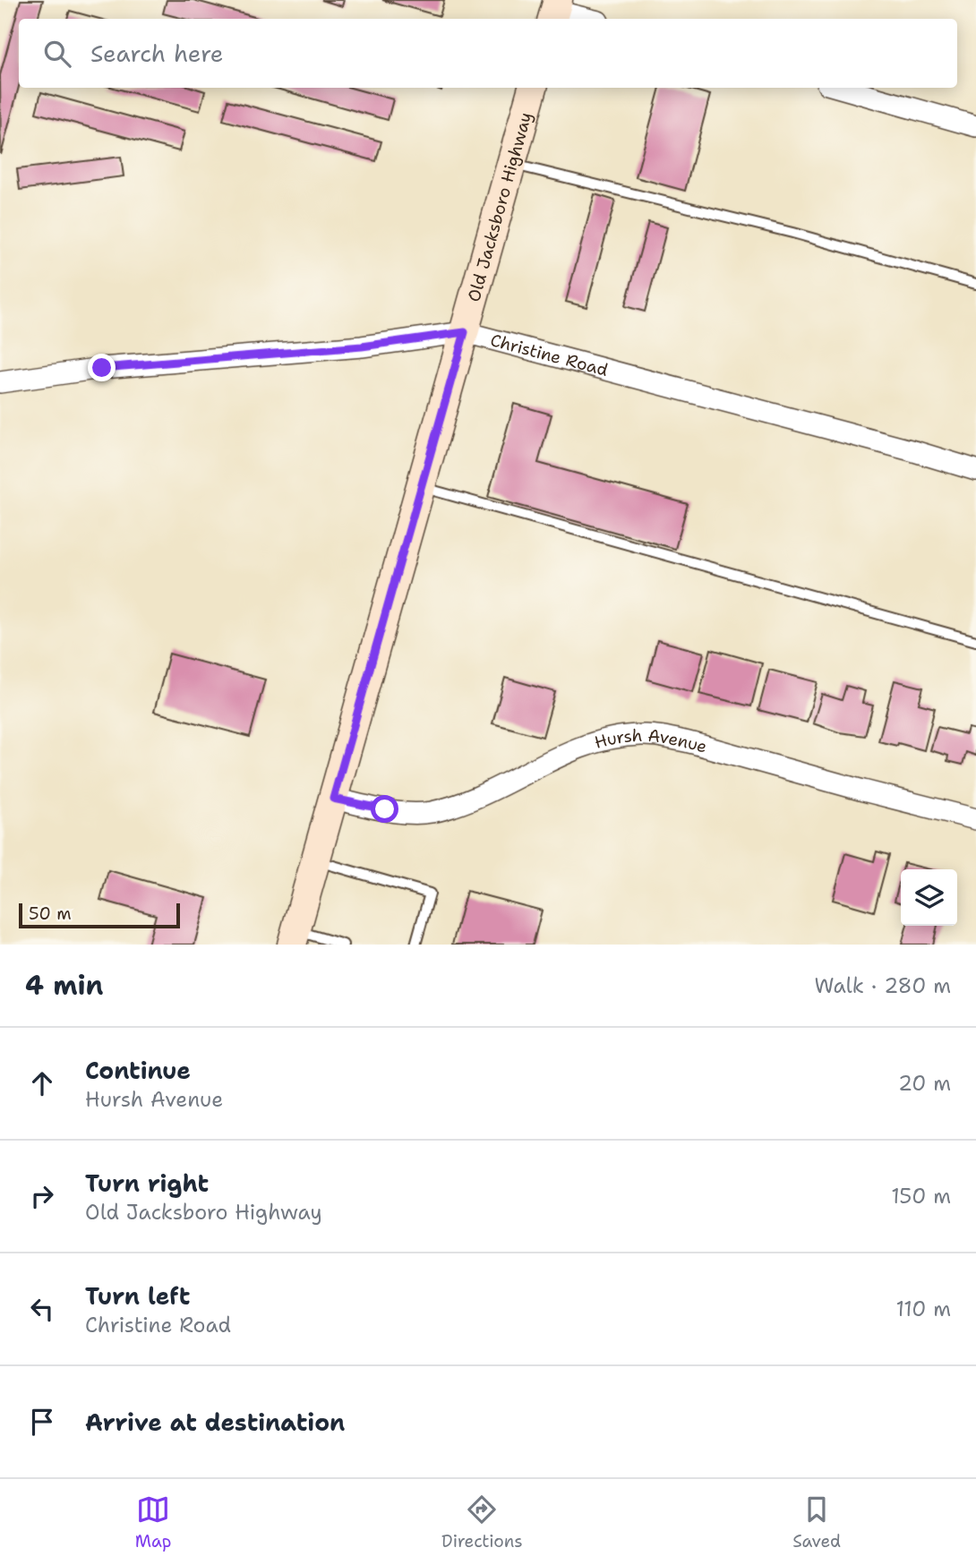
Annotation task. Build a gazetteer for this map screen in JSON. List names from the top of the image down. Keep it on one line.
{"streets":{"main road":["Old Jacksboro Highway"],"street":["Christine Road","Hursh Avenue"]},"crossings":[["Old Jacksboro Highway","Christine Road"],["Old Jacksboro Highway","Hursh Avenue"]],"scale_bar":"50 m","page":{"search":"Search here","scale":"50 m","heading":["4 min","Walk · 280 m"],"list":[["Continue","Hursh Avenue","20 m"],["Turn right","Old Jacksboro Highway","150 m"],["Turn left","Christine Road","110 m"],"Arrive at destination"],"nav":["Map","Directions","Saved"]}}
